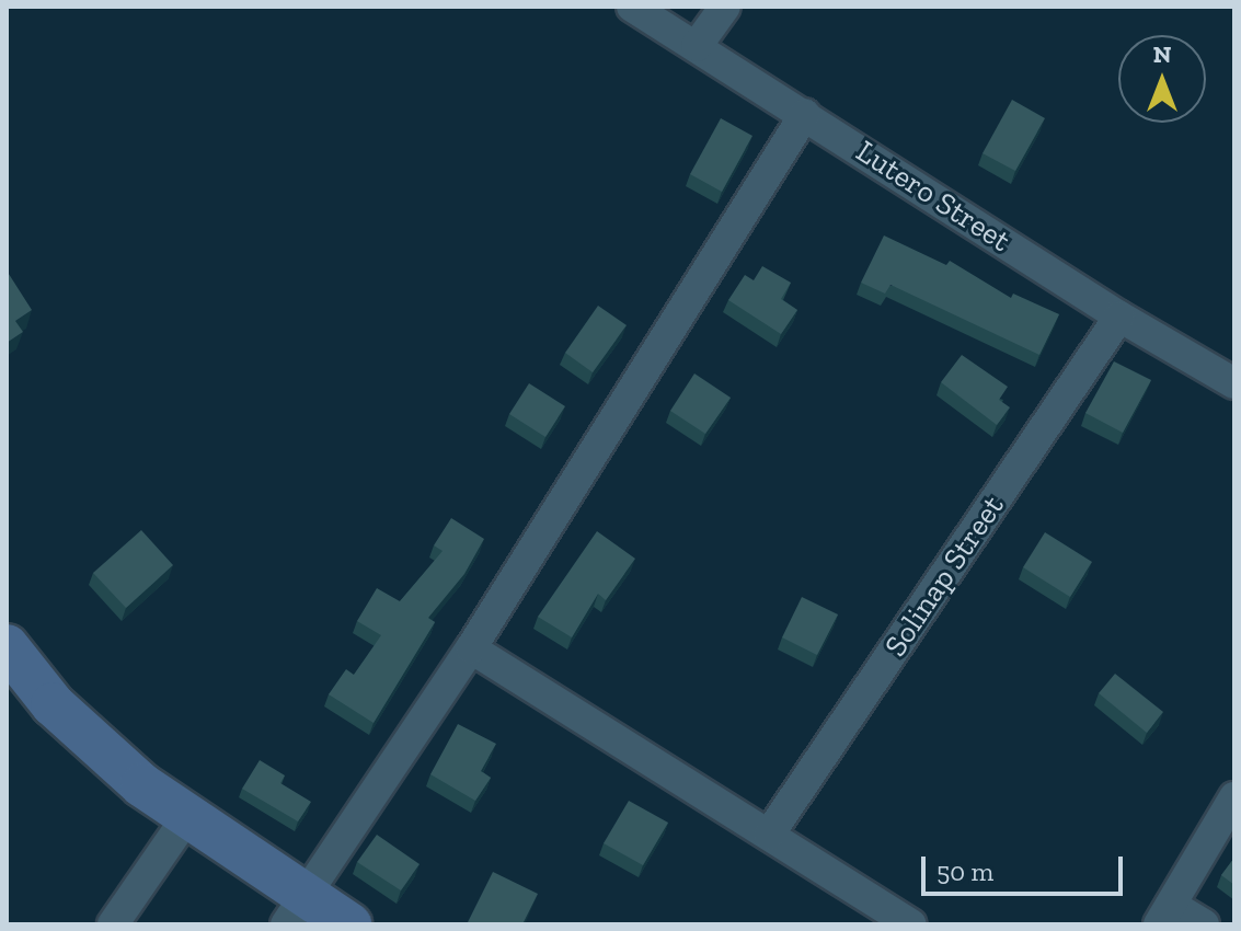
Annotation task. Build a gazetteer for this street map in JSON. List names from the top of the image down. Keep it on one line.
{"streets":{"street":["Lutero Street","Solinap Street"]},"crossings":[["Lutero Street","Solinap Street"]],"scale_bar":"50 m","north":"top"}
